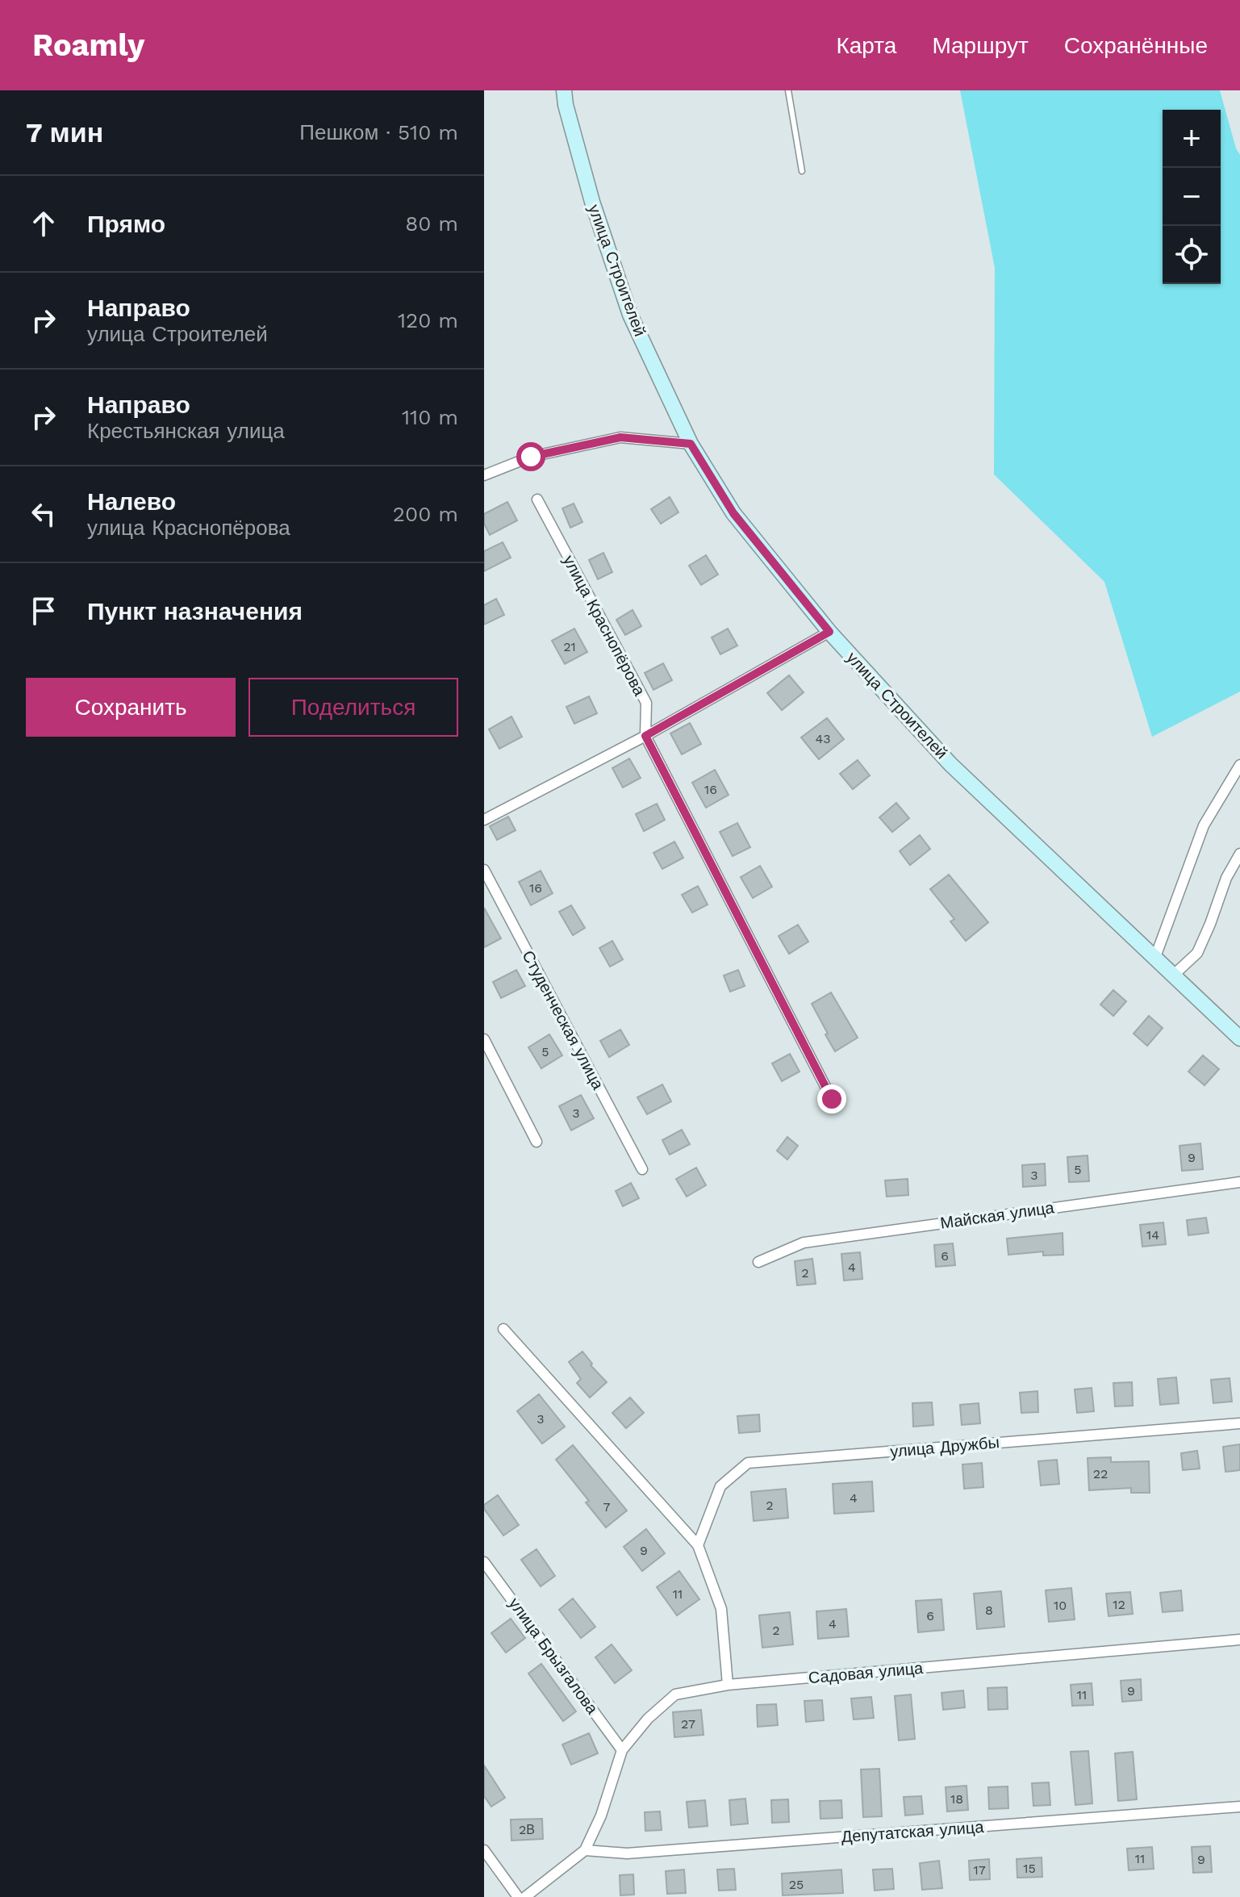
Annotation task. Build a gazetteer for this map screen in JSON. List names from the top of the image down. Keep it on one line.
{"streets":{"street":["улица Строителей","улица Краснопёрова","Студенческая улица","Майская улица","улица Дружбы","улица Брызгалова","Садовая улица","Депутатская улица"]},"crossings":[["улица Брызгалова","Садовая улица"],["Садовая улица","Депутатская улица"]],"house_numbers":["21","43","16","16","5","3","9","5","3","14","6","4","2","3","22","4","2","7","9","11","12","10","8","6","4","2","9","11","27","18","2В","11","9","15","17","25"],"page":{"header":"Roamly","nav":["Карта","Маршрут","Сохранённые"],"heading":["7 мин","Пешком · 510 m"],"map_buttons":["+","−"],"list":[["Прямо","80 m"],["Направо","улица Строителей","120 m"],["Направо","Крестьянская улица","110 m"],["Налево","улица Краснопёрова","200 m"],"Пункт назначения"],"buttons":["Сохранить","Поделиться"]}}
